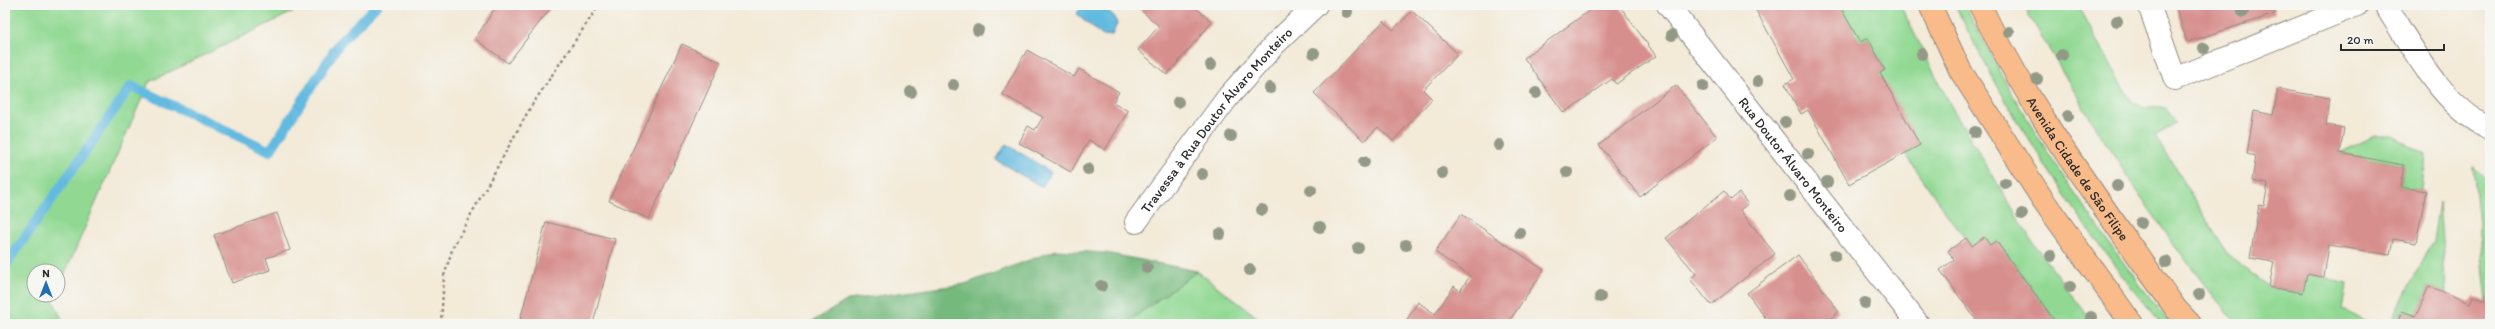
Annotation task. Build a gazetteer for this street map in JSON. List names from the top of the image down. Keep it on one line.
{"streets":{"main road":["Avenida Cidade de São Filipe"],"street":["Travessa à Rua Doutor Álvaro Monteiro","Rua Doutor Álvaro Monteiro"]},"scale_bar":"20 m","north":"top"}
